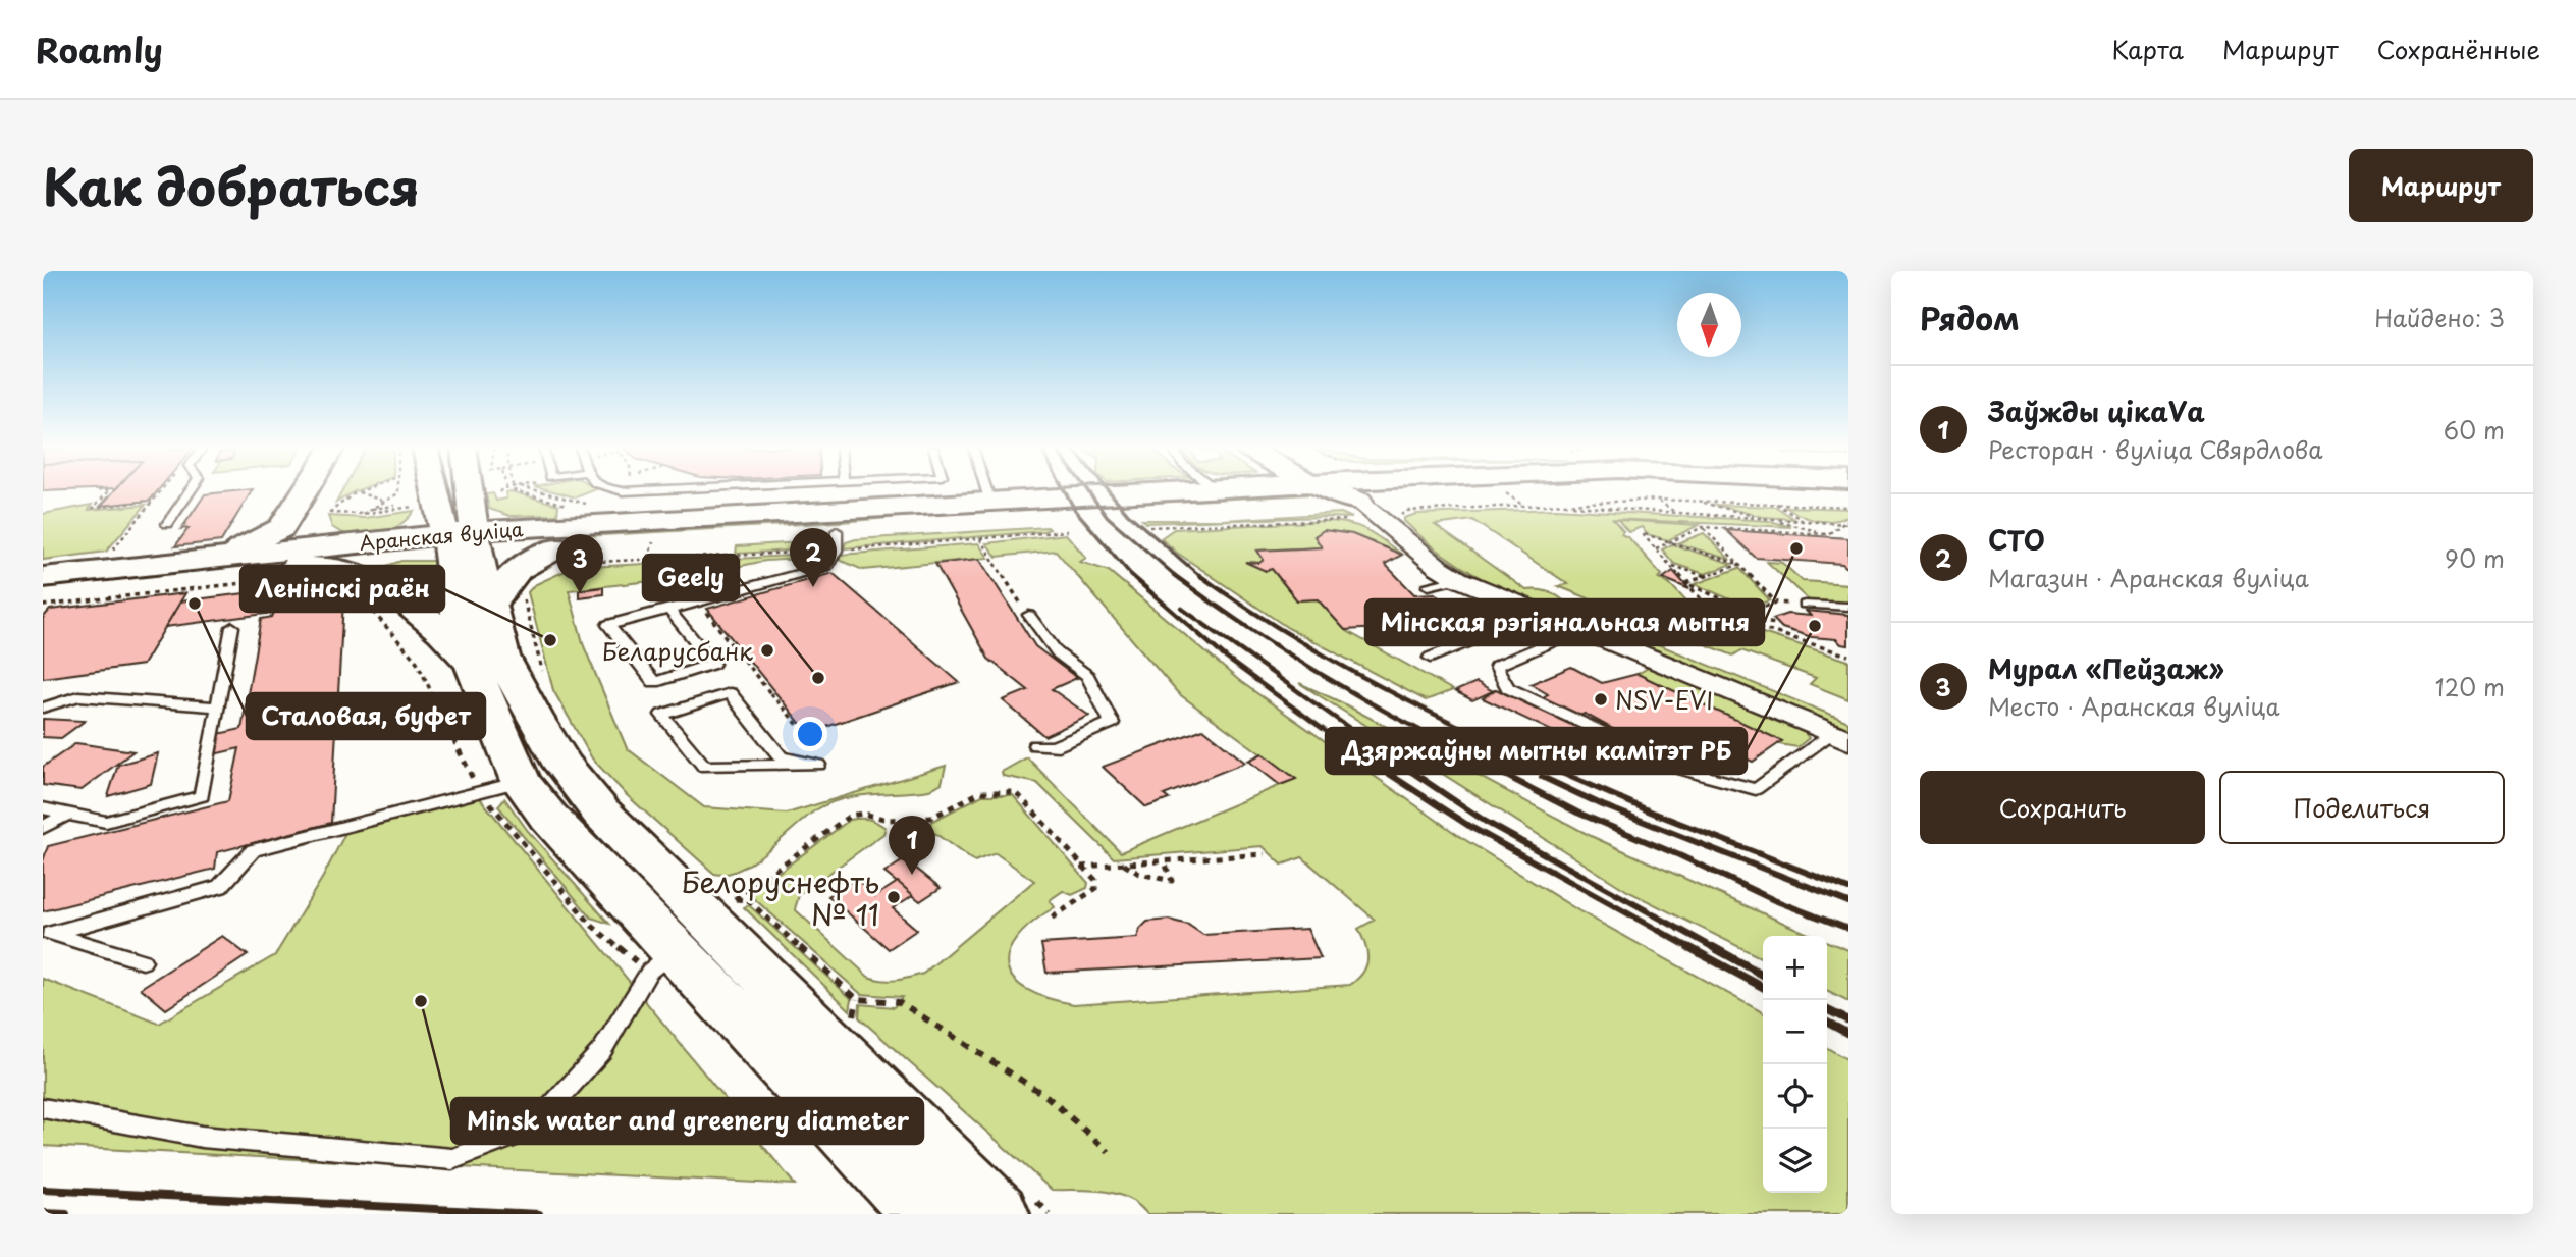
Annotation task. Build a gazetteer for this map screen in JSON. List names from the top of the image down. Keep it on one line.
{"streets":{"main road":["Аранская вуліца"]},"places":["Мінская рэгіянальная мытня","Сталовая, буфет","Дзяржаўны мытны камітэт РБ","Ленінскі раён","Беларусбанк","Geely","NSV-EVI","Белоруснефть № 11","Minsk water and greenery diameter"],"north":"bottom","page":{"header":"Roamly","nav":["Карта","Маршрут","Сохранённые"],"title":"Как добраться","buttons":["Маршрут",["Сохранить","Поделиться"]],"heading":["Рядом","Найдено: 3"],"list":[{"mark":"1","name":"Заўжды цікаVа","note":"Ресторан · вуліца Свярдлова","value":"60 m"},{"mark":"2","name":"СТО","note":"Магазин · Аранская вуліца","value":"90 m"},{"mark":"3","name":"Мурал «Пейзаж»","note":"Место · Аранская вуліца","value":"120 m"}],"pins":["2","3","1"],"map_buttons":["+","−"]}}
